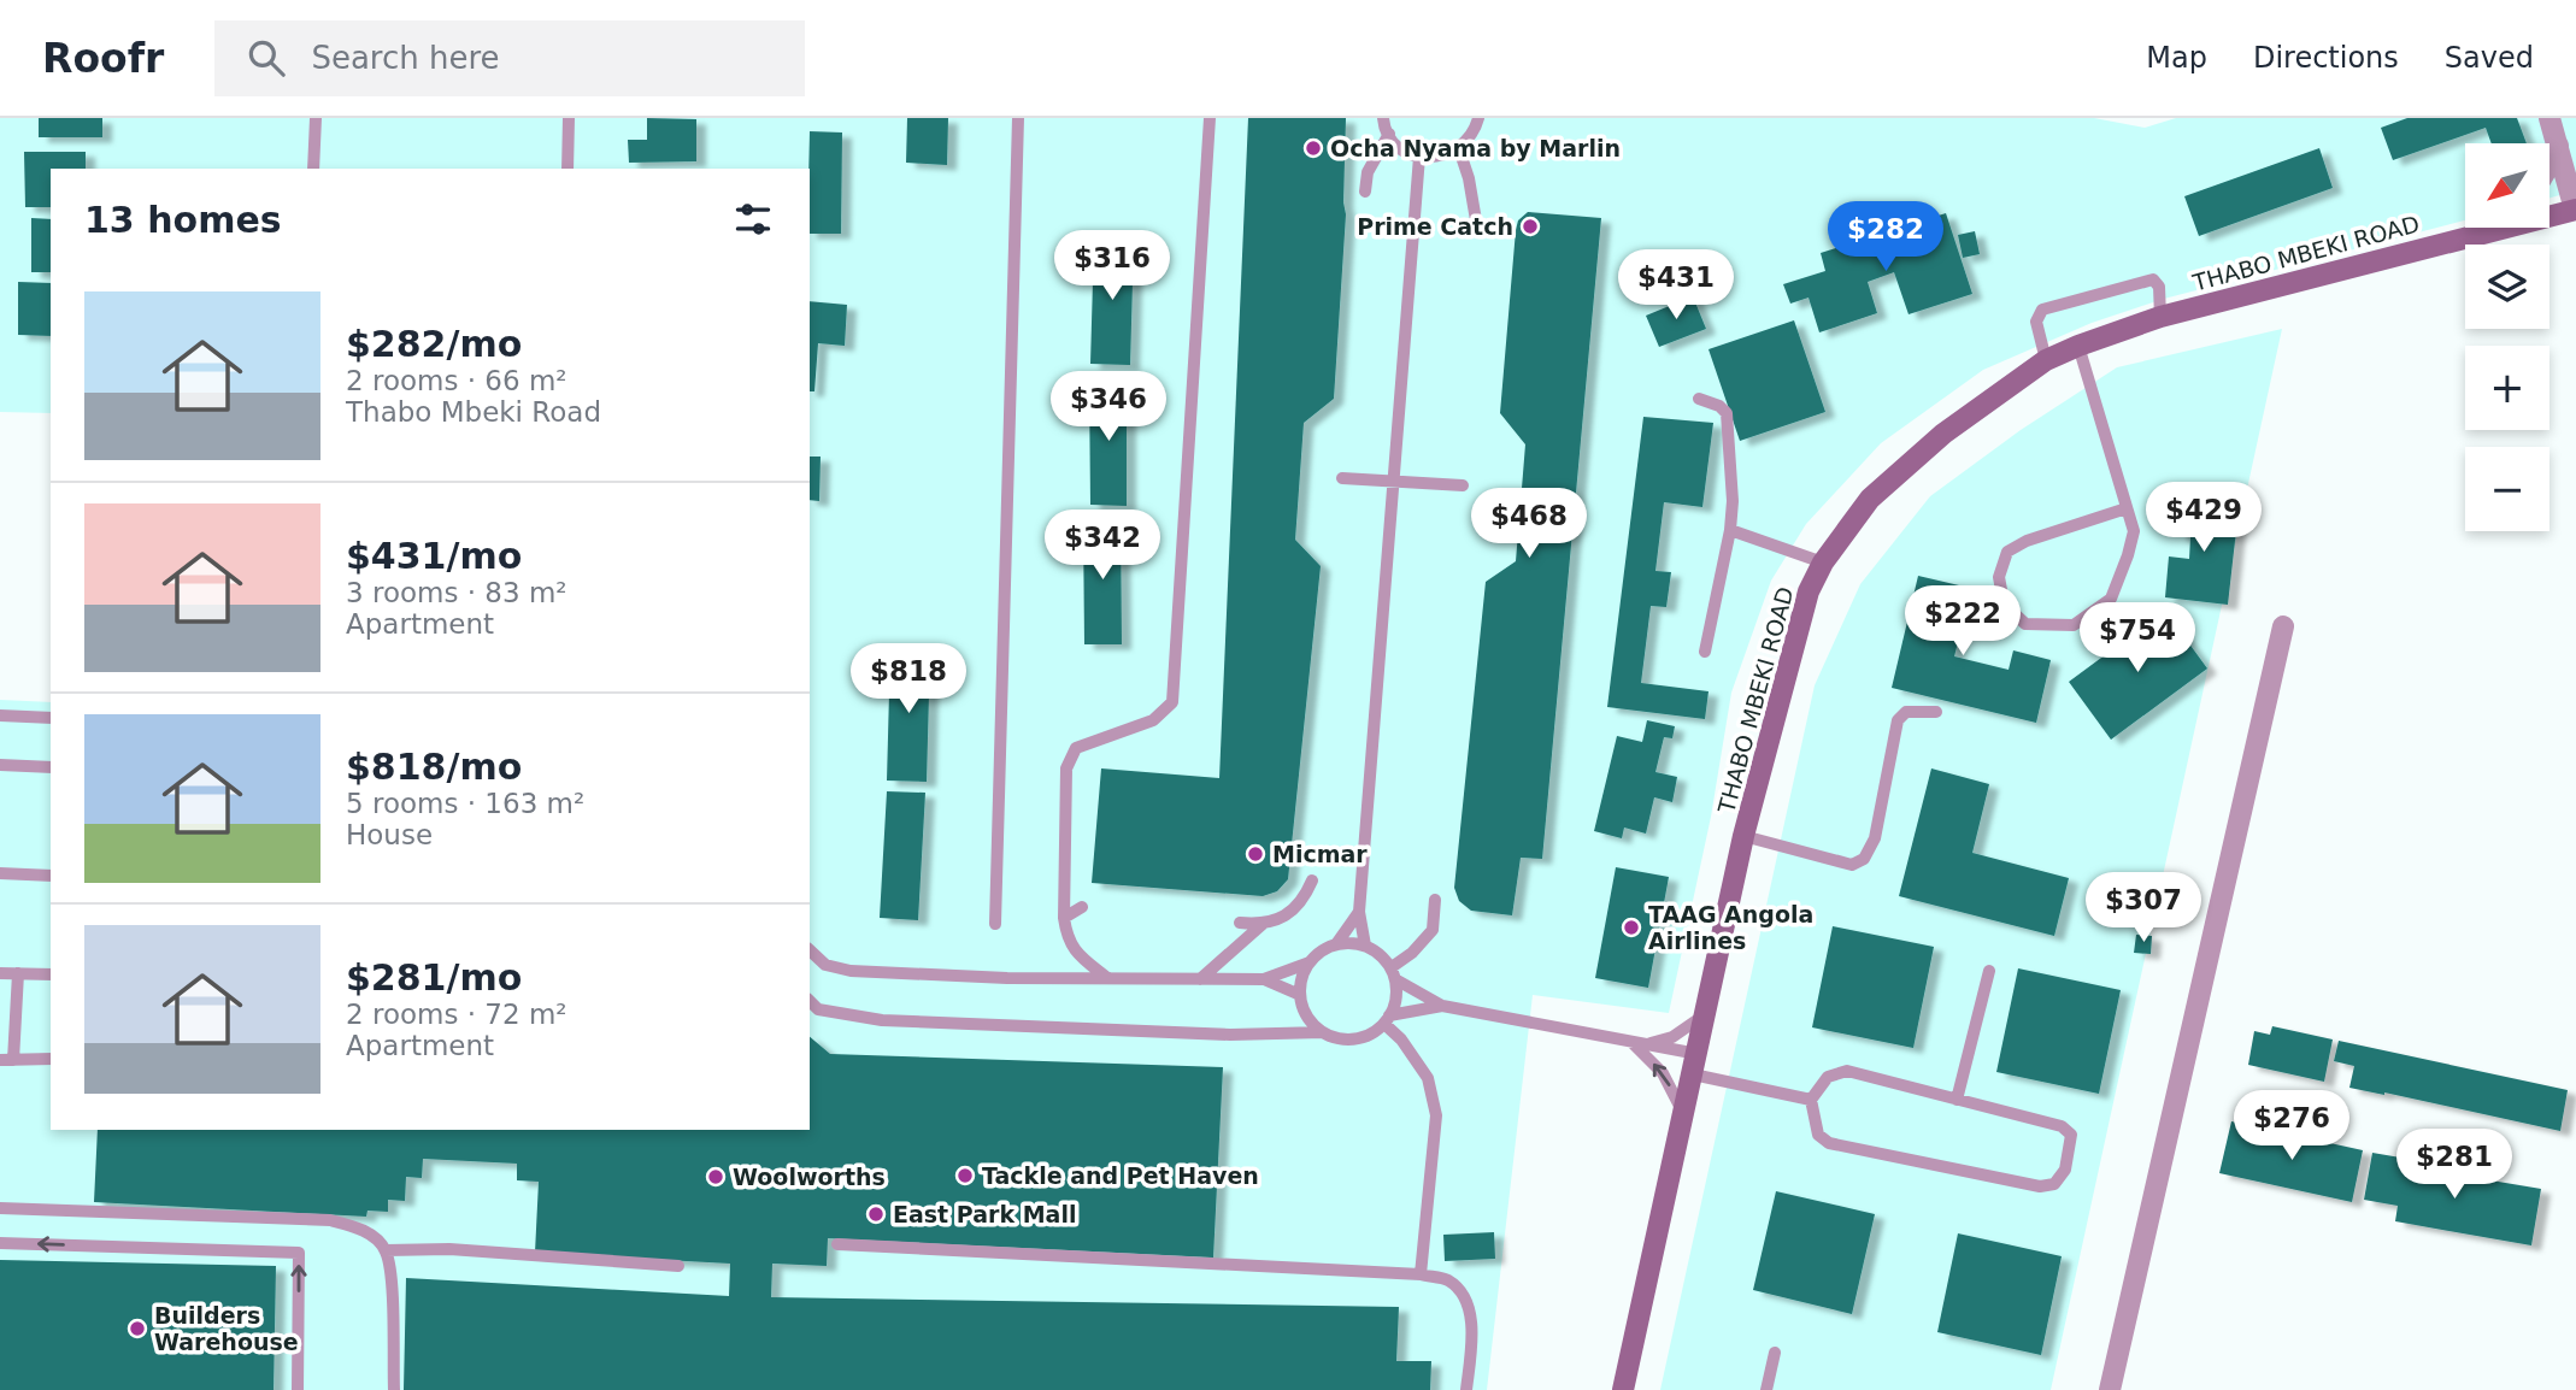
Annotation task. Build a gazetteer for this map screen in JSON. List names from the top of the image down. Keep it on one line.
{"streets":{"main road":["THABO MBEKI ROAD"]},"places":["Ocha Nyama by Marlin","Prime Catch","Micmar","TAAG Angola Airlines","Tackle and Pet Haven","Woolworths","East Park Mall","Builders Warehouse"],"north":"bottom left","page":{"header":"Roofr","search":"Search here","nav":["Map","Directions","Saved"],"map_buttons":["+","−"],"heading":"13 homes","price":["$282","$316","$431","$346","$429","$468","$342","$222","$754","$818","$307","$276","$281"],"list":[{"name":"$282/mo","note":"2 rooms · 66 m² · Thabo Mbeki Road"},{"name":"$431/mo","note":"3 rooms · 83 m² · Apartment"},{"name":"$818/mo","note":"5 rooms · 163 m² · House"},{"name":"$281/mo","note":"2 rooms · 72 m² · Apartment"}]}}
